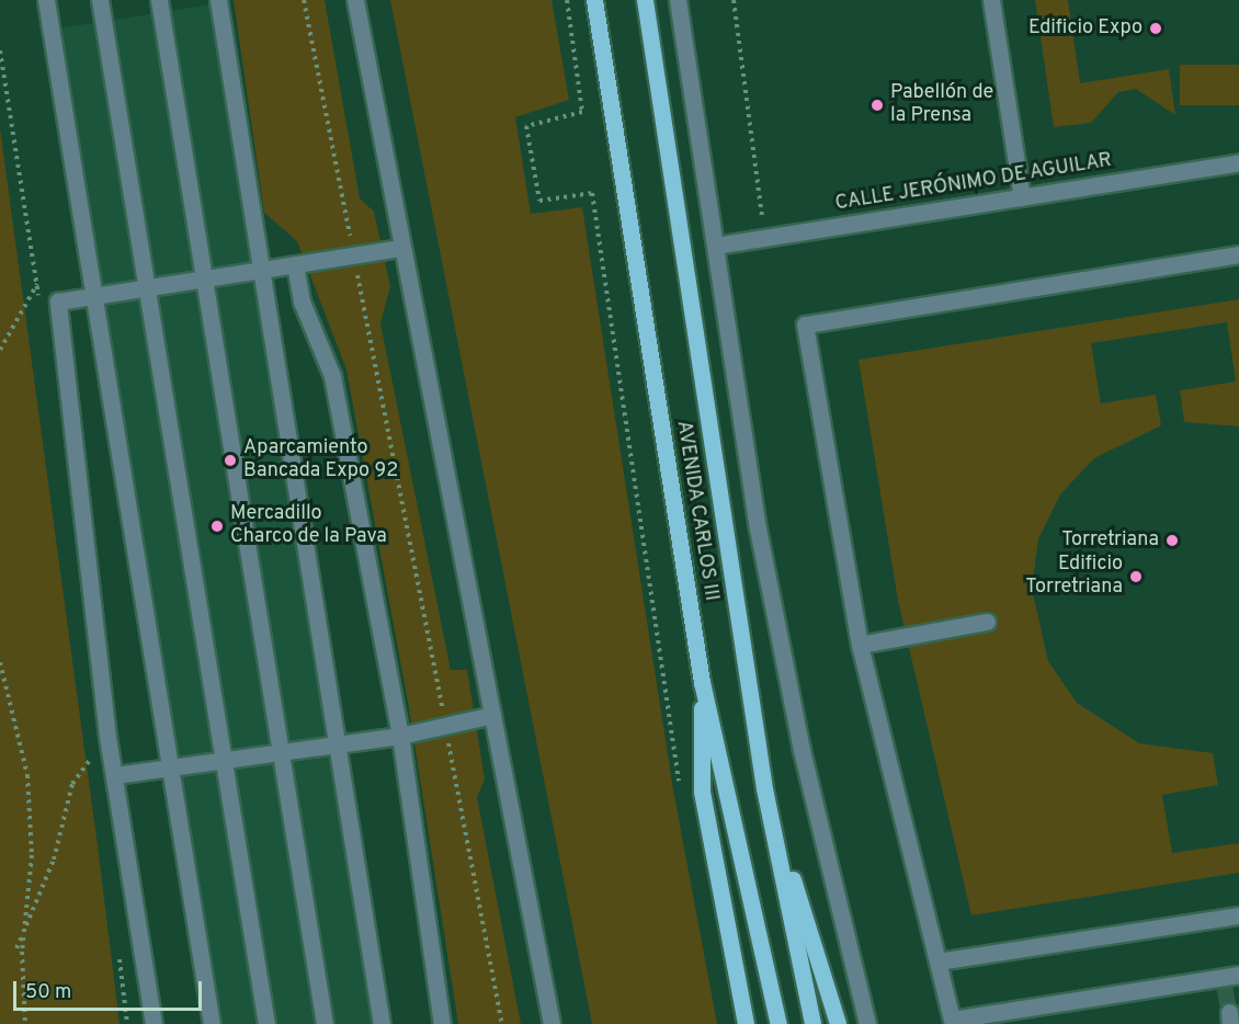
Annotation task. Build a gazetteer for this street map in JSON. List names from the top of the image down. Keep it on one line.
{"streets":{"main road":["AVENIDA CARLOS III"],"street":["CALLE JERÓNIMO DE AGUILAR"]},"places":["Edificio Expo","Pabellón de la Prensa","Aparcamiento Bancada Expo 92","Mercadillo Charco de la Pava","Torretriana","Edificio Torretriana"],"scale_bar":"50 m"}
